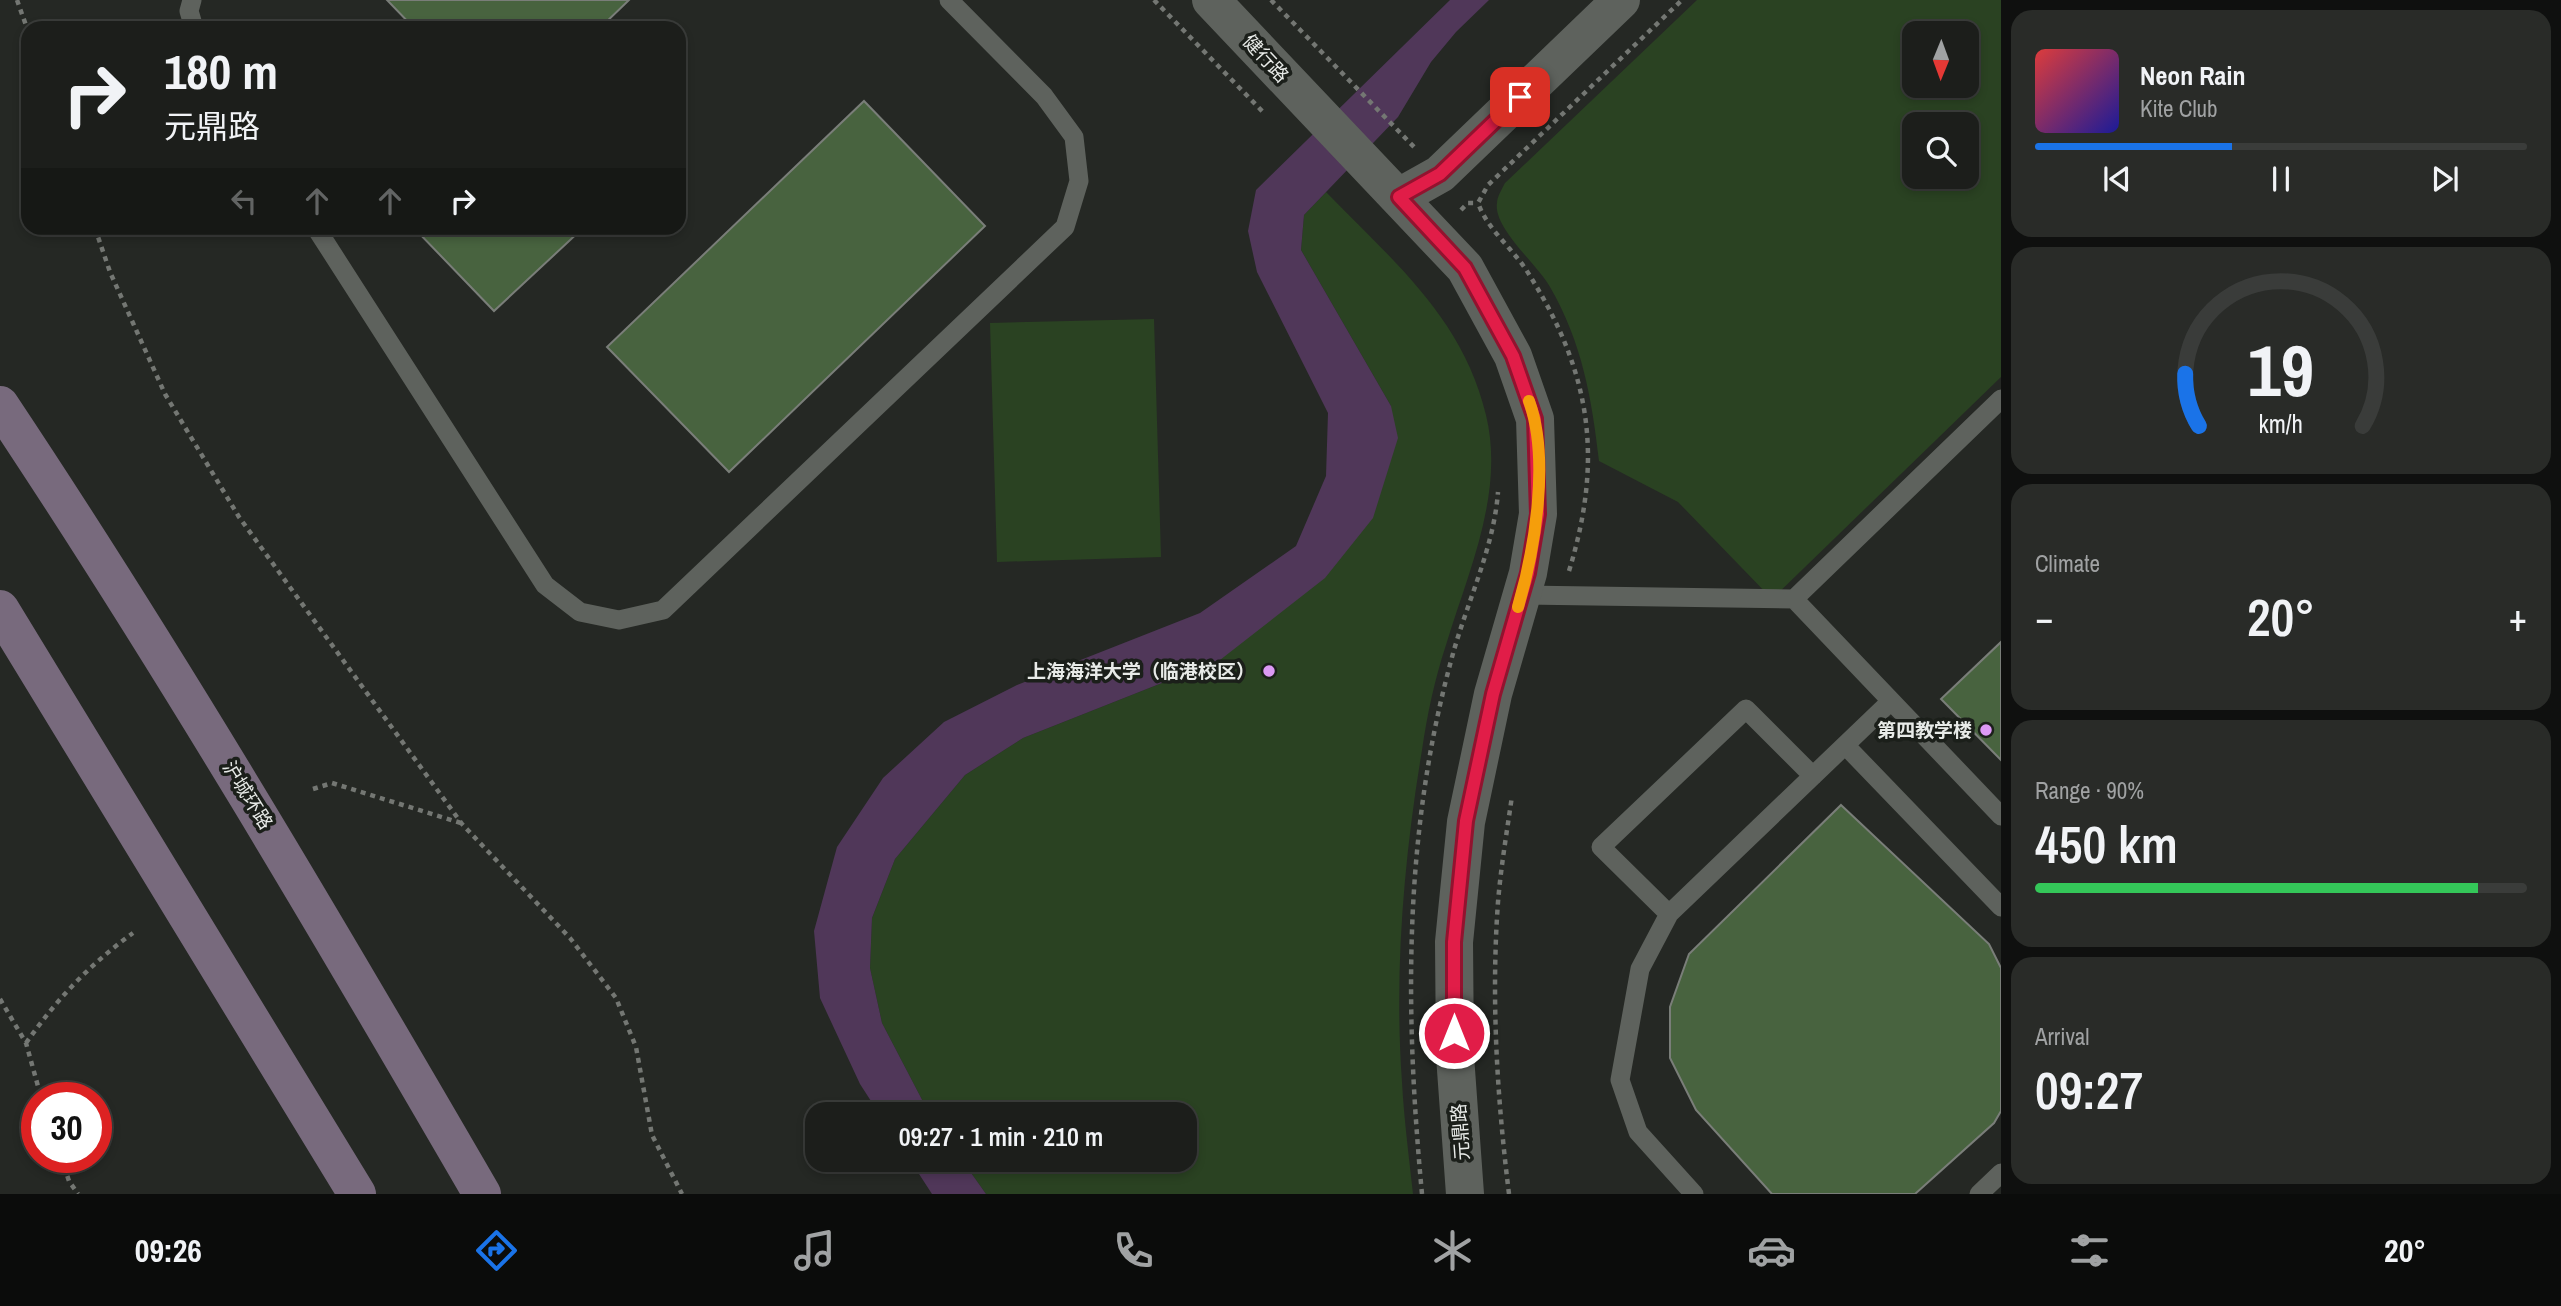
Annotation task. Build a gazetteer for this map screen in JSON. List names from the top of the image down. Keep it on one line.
{"streets":{"main road":["沪城环路"],"street":["健行路","元鼎路"]},"crossings":[["健行路","元鼎路"]],"places":["上海海洋大学（临港校区）","第四教学楼"],"north":"bottom","page":{"turn":["180 m","元鼎路"],"song":["Neon Rain","Kite Club"],"tile":["Climate",["Range · 90%","450 km"],["Arrival","09:27"]],"heat":["−","20°","+"],"limit":"30","trip":"09:27 · 1 min · 210 m","tabs":["09:26","20°"],"gauge":["19","km/h"]}}
